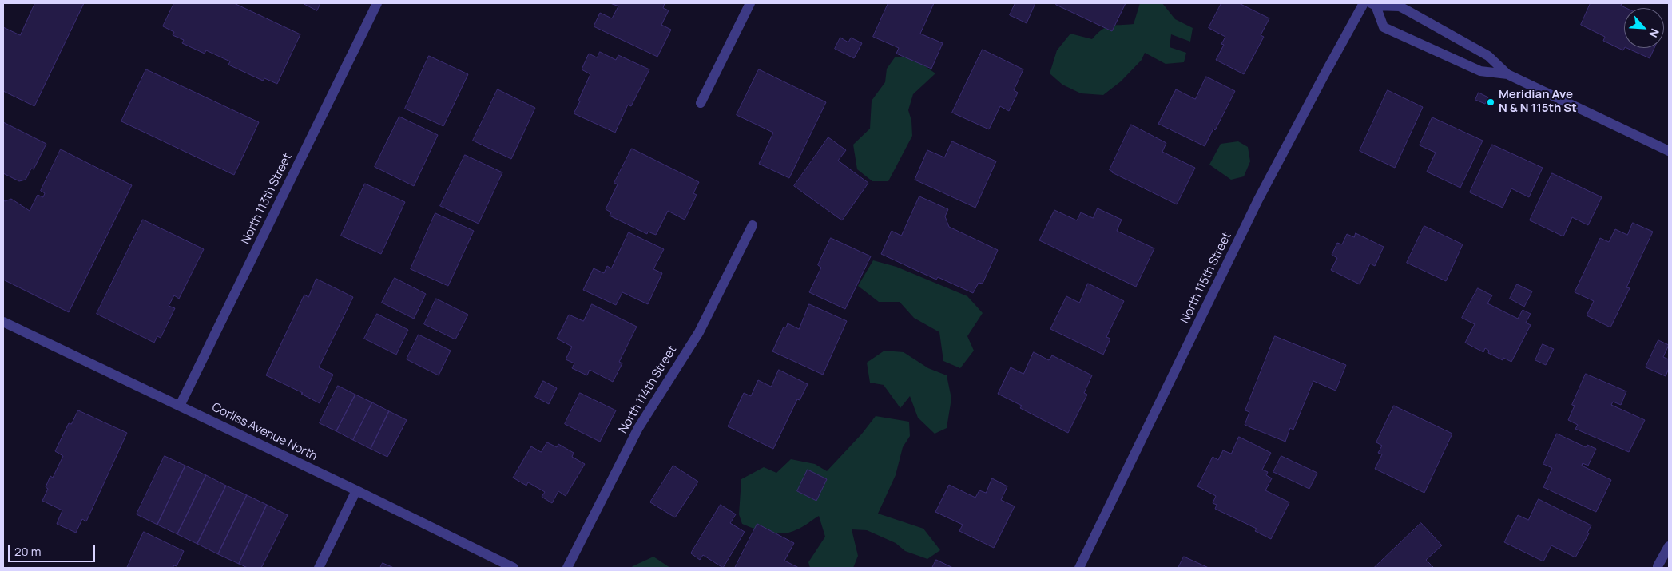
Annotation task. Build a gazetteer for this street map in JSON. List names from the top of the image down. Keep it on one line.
{"streets":{"street":["North 113th Street","North 115th Street","North 114th Street","Corliss Avenue North"]},"crossings":[["North 113th Street","Corliss Avenue North"]],"places":["Meridian Ave N & N 115th St"],"scale_bar":"20 m","north":"bottom right"}
